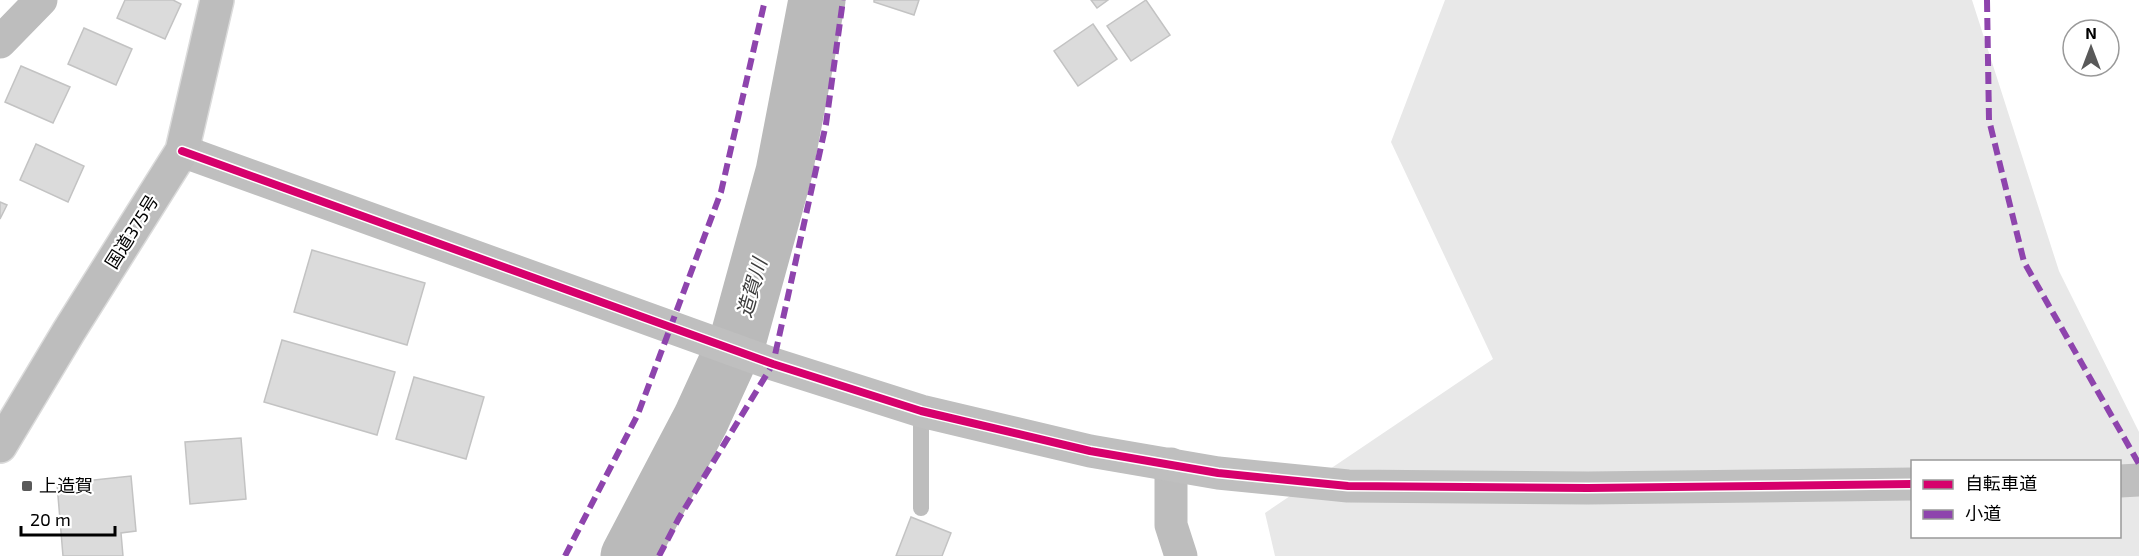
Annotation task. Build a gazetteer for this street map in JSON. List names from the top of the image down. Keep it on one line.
{"streets":{"main road":["国道375号"]},"water":["造賀川"],"places":{"transit":["上造賀"]},"legend":["自転車道","小道"],"scale_bar":"20 m","north":"top"}
